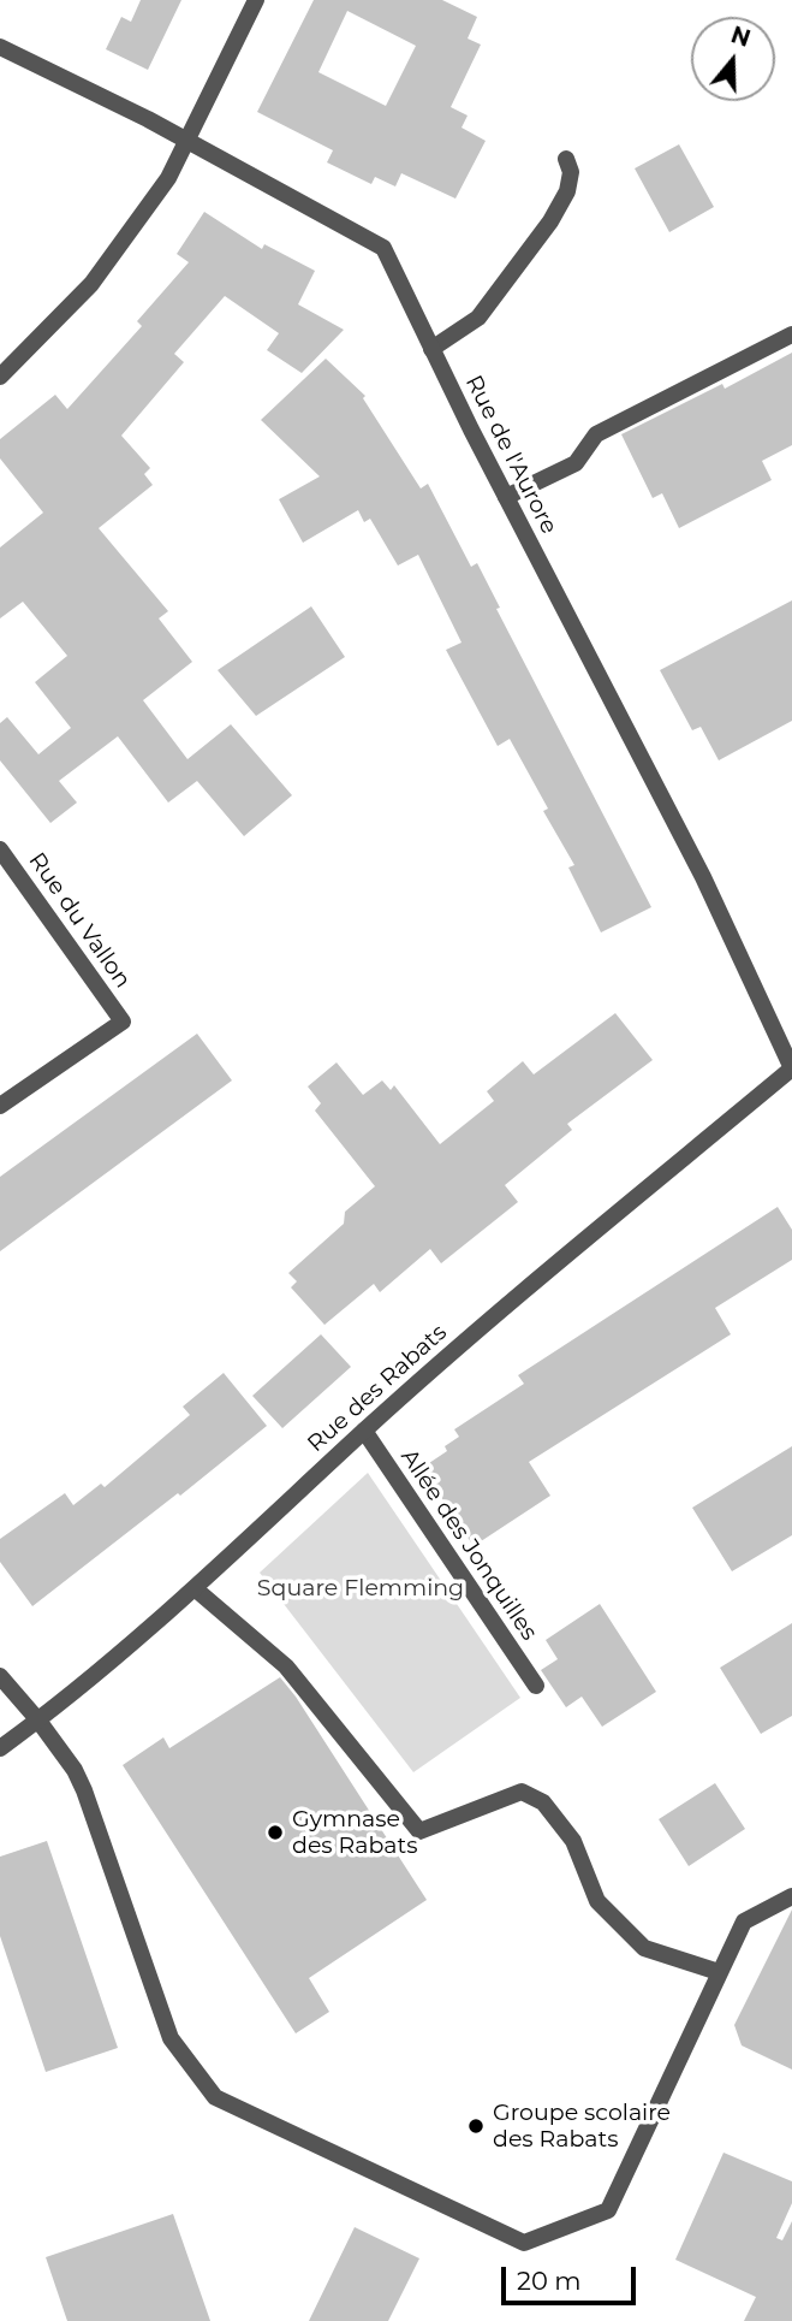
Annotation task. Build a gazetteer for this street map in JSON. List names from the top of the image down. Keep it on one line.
{"streets":{"street":["Rue de l'Aurore","Rue du Vallon","Rue des Rabats","Allée des Jonquilles"]},"crossings":[["Rue de l'Aurore","Rue des Rabats"],["Rue des Rabats","Allée des Jonquilles"]],"parks":["Square Flemming"],"places":["Gymnase des Rabats","Groupe scolaire des Rabats"],"scale_bar":"20 m","north":"top"}
